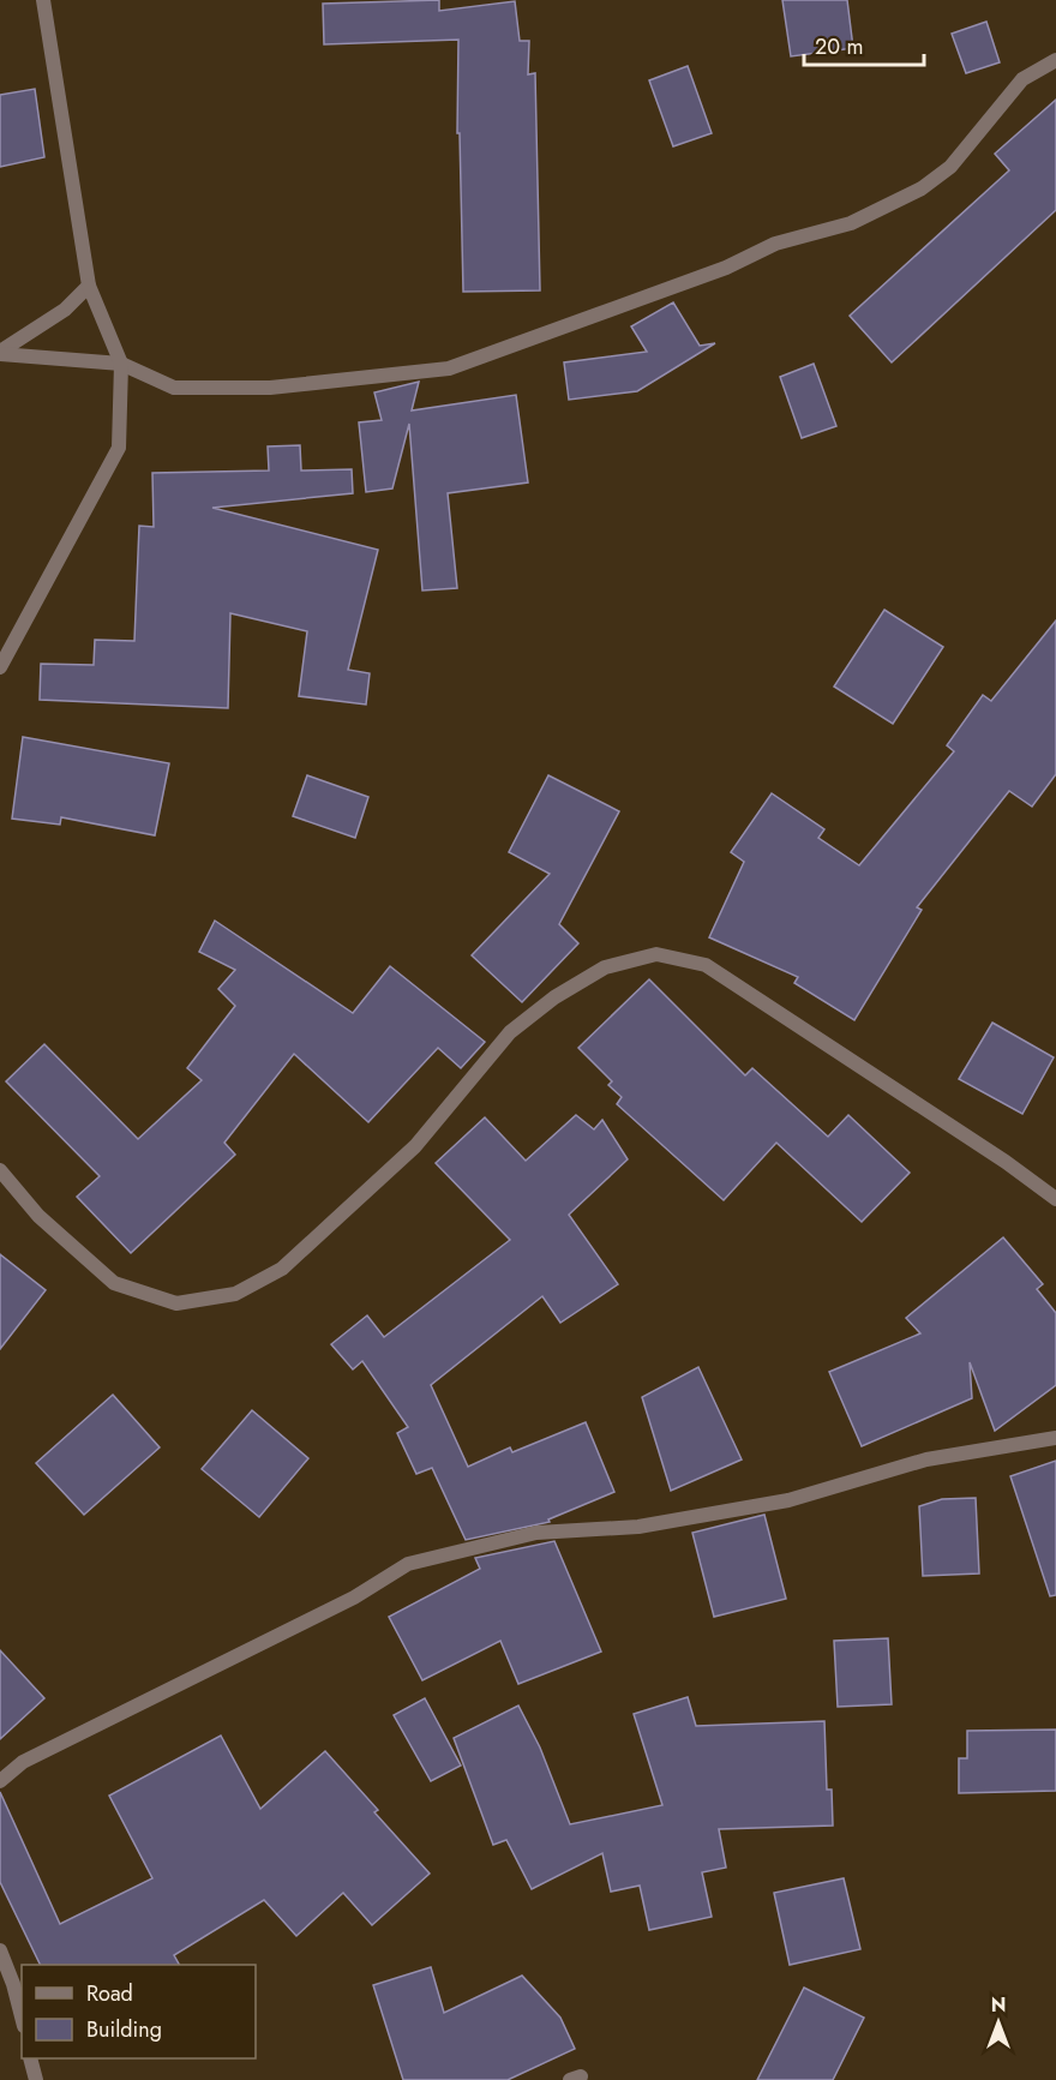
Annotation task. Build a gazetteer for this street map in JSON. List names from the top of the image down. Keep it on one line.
{"legend":["Road","Building"],"scale_bar":"20 m","north":"top"}
